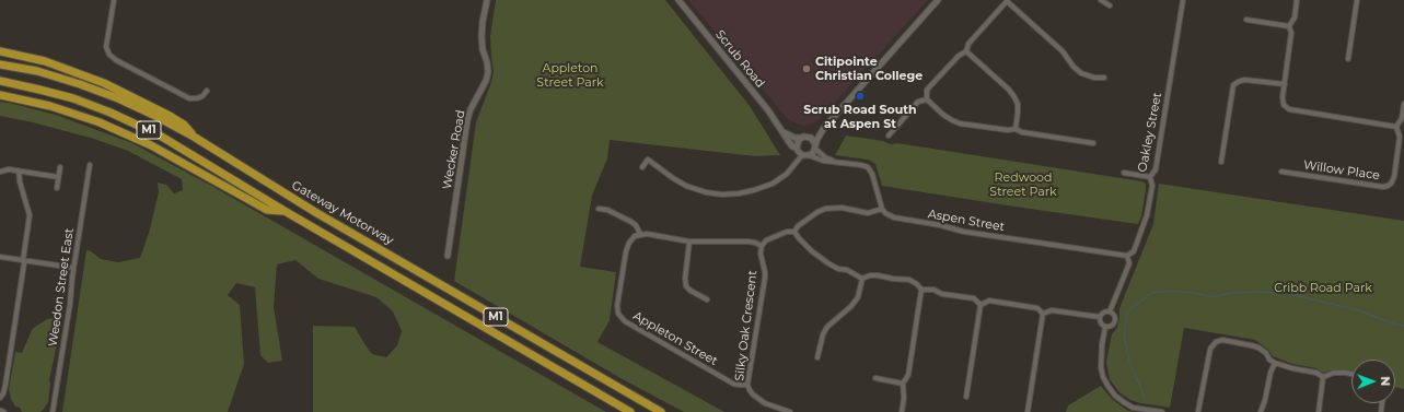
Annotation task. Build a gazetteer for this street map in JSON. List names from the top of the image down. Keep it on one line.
{"streets":{"highway":["M1","Gateway Motorway"],"street":["Scrub Road","Oakley Street","Wecker Road","Willow Place","Aspen Street","Weedon Street East","Silky Oak Crescent","Appleton Street"]},"crossings":[["Oakley Street","Aspen Street"],["Silky Oak Crescent","Appleton Street"]],"parks":["Appleton Street Park","Redwood Street Park","Cribb Road Park"],"places":["Citipointe Christian College","Scrub Road South at Aspen St"],"north":"right"}
